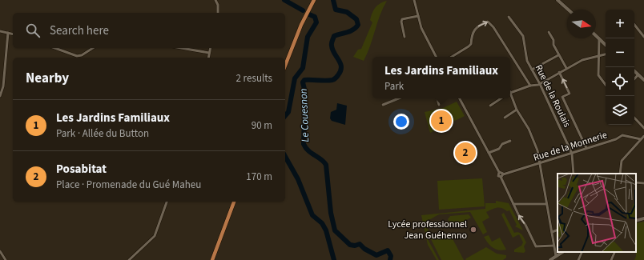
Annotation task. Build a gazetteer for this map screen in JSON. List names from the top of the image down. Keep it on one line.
{"streets":{"street":["Rue de la Roulais","Rue de la Monnerie"]},"crossings":[["Rue de la Roulais","Rue de la Monnerie"]],"water":["Le Couesnon"],"places":["Lycée professionnel Jean Guéhenno"],"north":"right","page":{"map_buttons":["+","−"],"search":"Search here","popup":["Les Jardins Familiaux","Park"],"heading":["Nearby","2 results"],"list":[{"mark":"1","name":"Les Jardins Familiaux","note":"Park · Allée du Button","value":"90 m"},{"mark":"2","name":"Posabitat","note":"Place · Promenade du Gué Maheu","value":"170 m"}],"pins":["1","2"]}}
